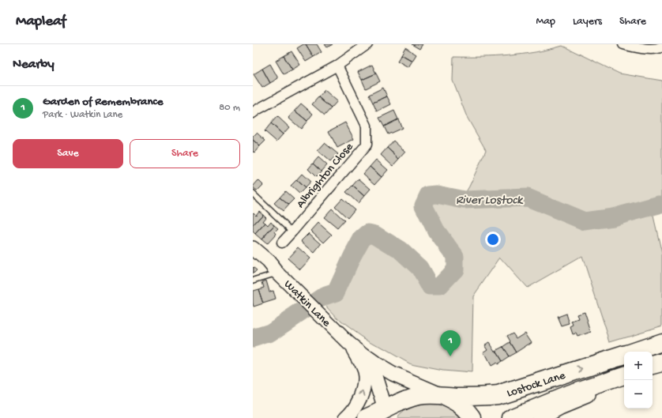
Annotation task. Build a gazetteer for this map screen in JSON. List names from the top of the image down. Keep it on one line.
{"streets":{"highway":["Lostock Lane"],"main road":["Watkin Lane"],"street":["Albrighton Close"]},"crossings":[["Watkin Lane","Lostock Lane"]],"water":["River Lostock"],"page":{"header":"Mapleaf","nav":["Map","Layers","Share"],"heading":"Nearby","list":[{"mark":"1","name":"Garden of Remembrance","note":"Park · Watkin Lane","value":"80 m"}],"buttons":["Save","Share"],"pins":"1","map_buttons":["+","−"]}}
